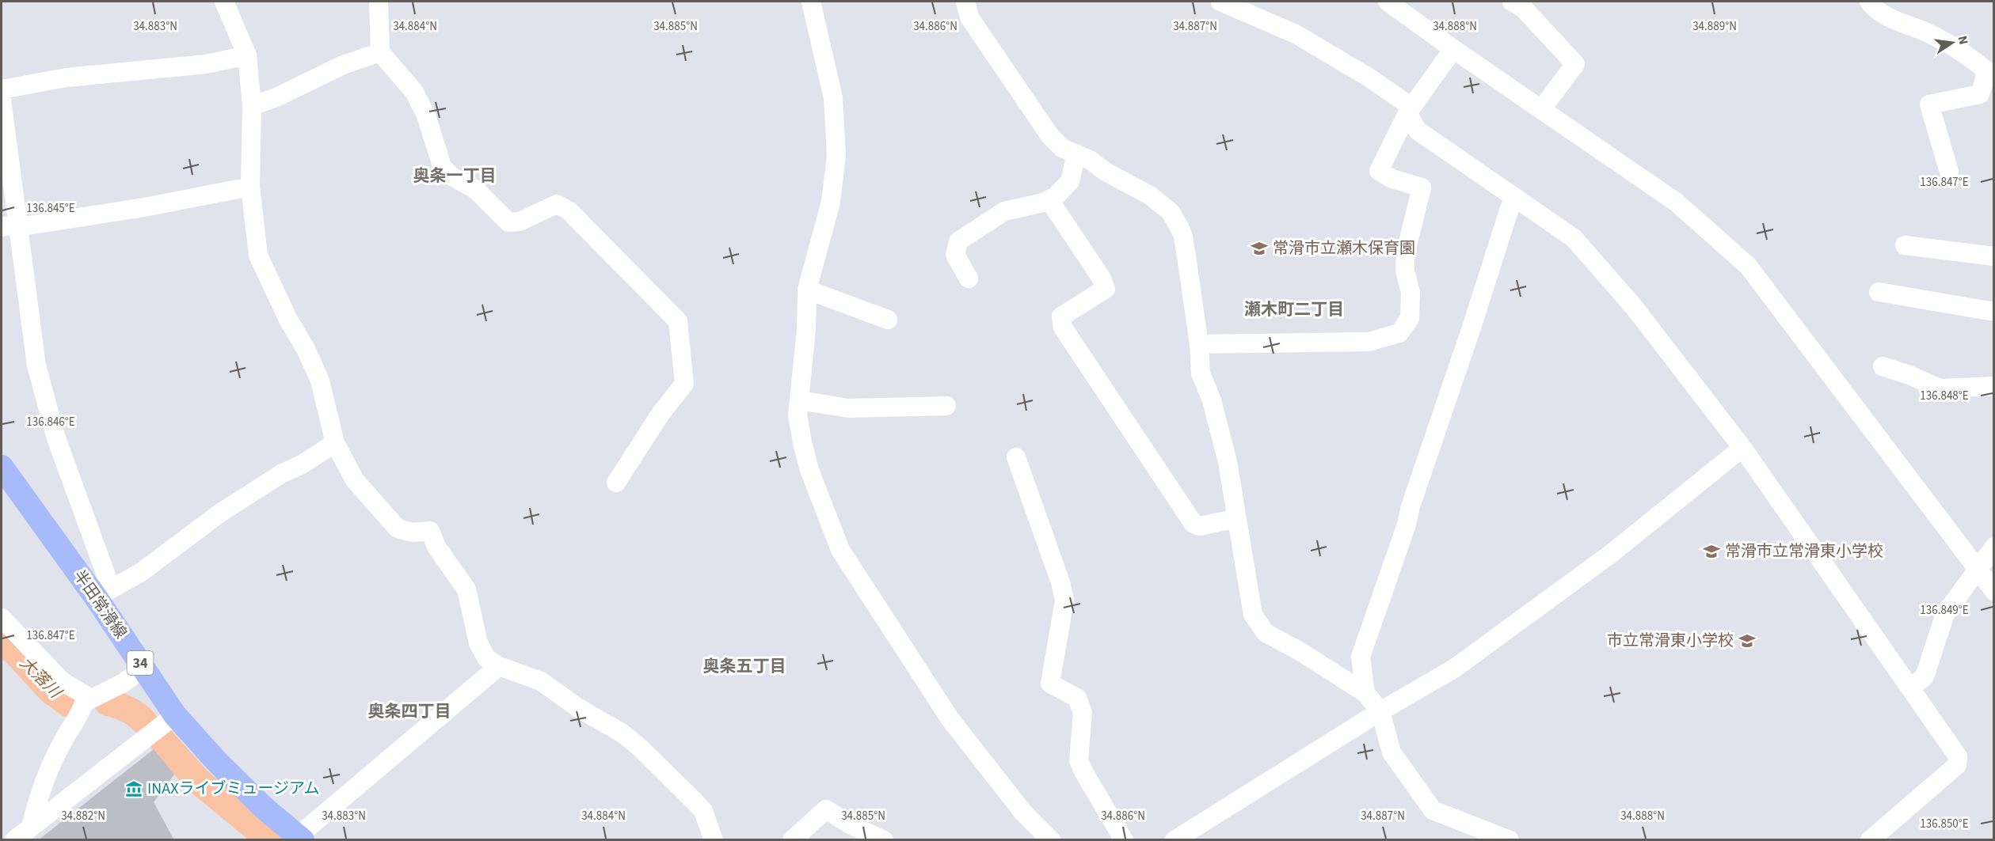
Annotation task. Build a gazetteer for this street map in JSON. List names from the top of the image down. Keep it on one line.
{"streets":{"main road":["半田常滑線","34"]},"districts":["奥条一丁目","瀬木町二丁目","奥条五丁目","奥条四丁目"],"water":["大落川"],"places":{"school or university":["常滑市立瀬木保育園","常滑市立常滑東小学校","市立常滑東小学校"],"museum":["INAXライブミュージアム"]},"north":"right","coordinates":["34.883°N","34.884°N","34.885°N","34.886°N","34.887°N","34.888°N","34.889°N","136.847°E","136.845°E","136.848°E","136.846°E","136.849°E","34.882°N","136.850°E"]}
